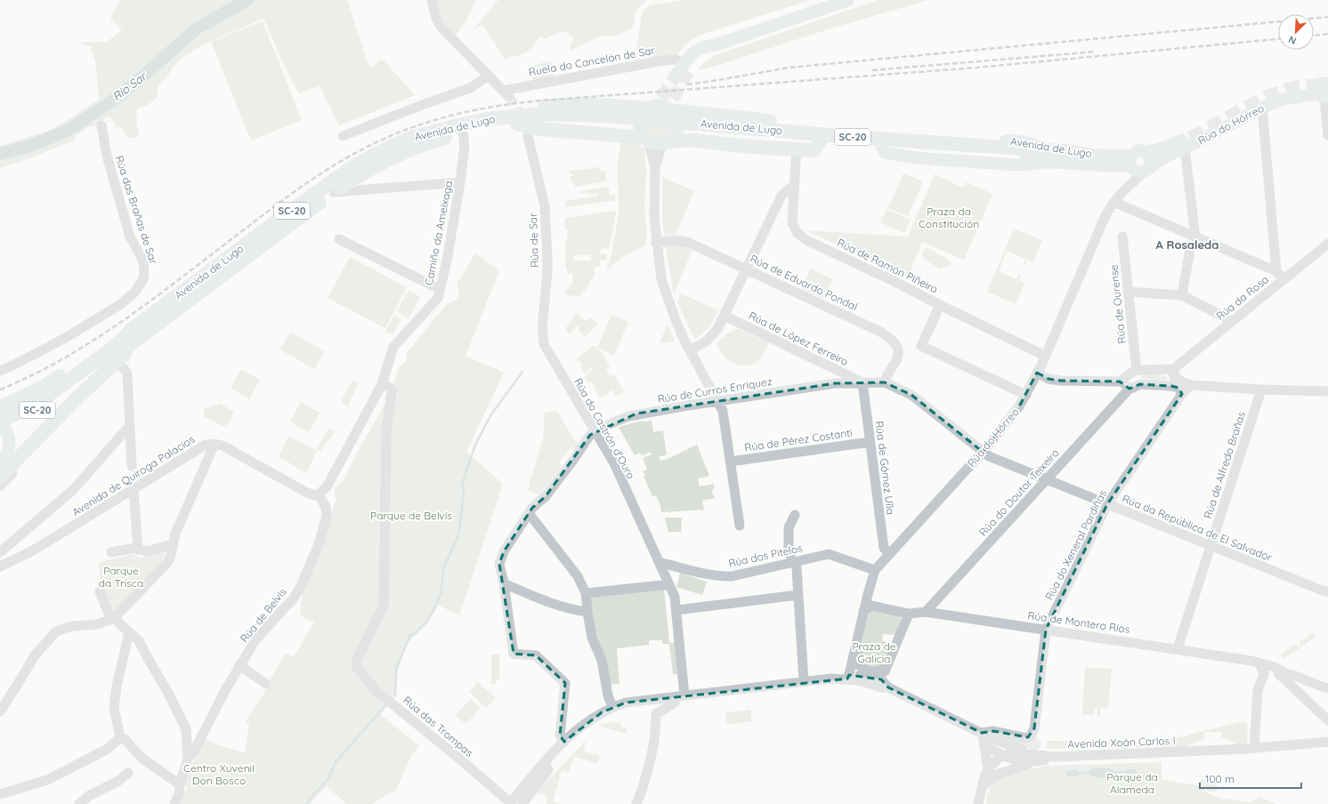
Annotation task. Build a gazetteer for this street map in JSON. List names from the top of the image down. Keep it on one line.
{"streets":{"highway":["Avenida de Lugo","SC-20"],"main road":["Rúa do Hórreo"],"street":["Ruela do Cancelón de Sar","Rúa das Brañas de Sar","Camiño da Ameixaga","Rúa de Sar","Rúa de Ramón Piñeiro","Rúa de Eduardo Pondal","Rúa da Rosa","Rúa de Ourense","Rúa de López Ferreiro","Rúa de Curros Enríquez","Rúa do Castrón d'Ouro","Rúa de Pérez Costanti","Rúa de Alfredo Brañas","Rúa de Gómez Ulla","Avenida de Quiroga Palacios","Rúa do Doutor Teixeiro","Rúa da República de El Salvador","Rúa do Xeneral Pardiñas","Rúa dos Pitelos","Rúa de Belvís","Rúa de Montero Ríos","Rúa das Trompas","Avenida Xoán Carlos I"]},"crossings":[["Rúa do Hórreo","Avenida de Lugo"],["Rúa do Hórreo","Rúa de Ramón Piñeiro"],["Rúa do Hórreo","Rúa de Gómez Ulla"],["Rúa do Hórreo","Rúa da República de El Salvador"],["Rúa do Hórreo","Rúa dos Pitelos"],["Rúa do Hórreo","Rúa de Montero Ríos"],["Avenida de Lugo","Camiño da Ameixaga"],["Camiño da Ameixaga","Rúa de Belvís"],["Camiño da Ameixaga","Rúa das Trompas"],["Rúa de Sar","Rúa do Castrón d'Ouro"],["Rúa de Eduardo Pondal","Rúa de Curros Enríquez"],["Rúa de Eduardo Pondal","Rúa da República de El Salvador"],["Rúa de López Ferreiro","Rúa de Curros Enríquez"],["Rúa de Curros Enríquez","Rúa do Castrón d'Ouro"],["Rúa de Curros Enríquez","Rúa de Gómez Ulla"],["Rúa de Curros Enríquez","Rúa da República de El Salvador"],["Rúa do Castrón d'Ouro","Rúa dos Pitelos"],["Rúa de Pérez Costanti","Rúa de Gómez Ulla"],["Rúa de Alfredo Brañas","Rúa da República de El Salvador"],["Rúa de Alfredo Brañas","Rúa de Montero Ríos"],["Rúa do Doutor Teixeiro","Rúa da República de El Salvador"],["Rúa do Doutor Teixeiro","Rúa de Montero Ríos"],["Rúa da República de El Salvador","Rúa do Xeneral Pardiñas"],["Rúa do Xeneral Pardiñas","Rúa de Montero Ríos"]],"districts":["A Rosaleda"],"water":["Río Sar"],"parks":["Praza da Constitución","Parque de Belvís","Parque da Trisca","Praza de Galicia","Centro Xuvenil Don Bosco","Parque da Alameda"],"scale_bar":"100 m","north":"bottom left"}
